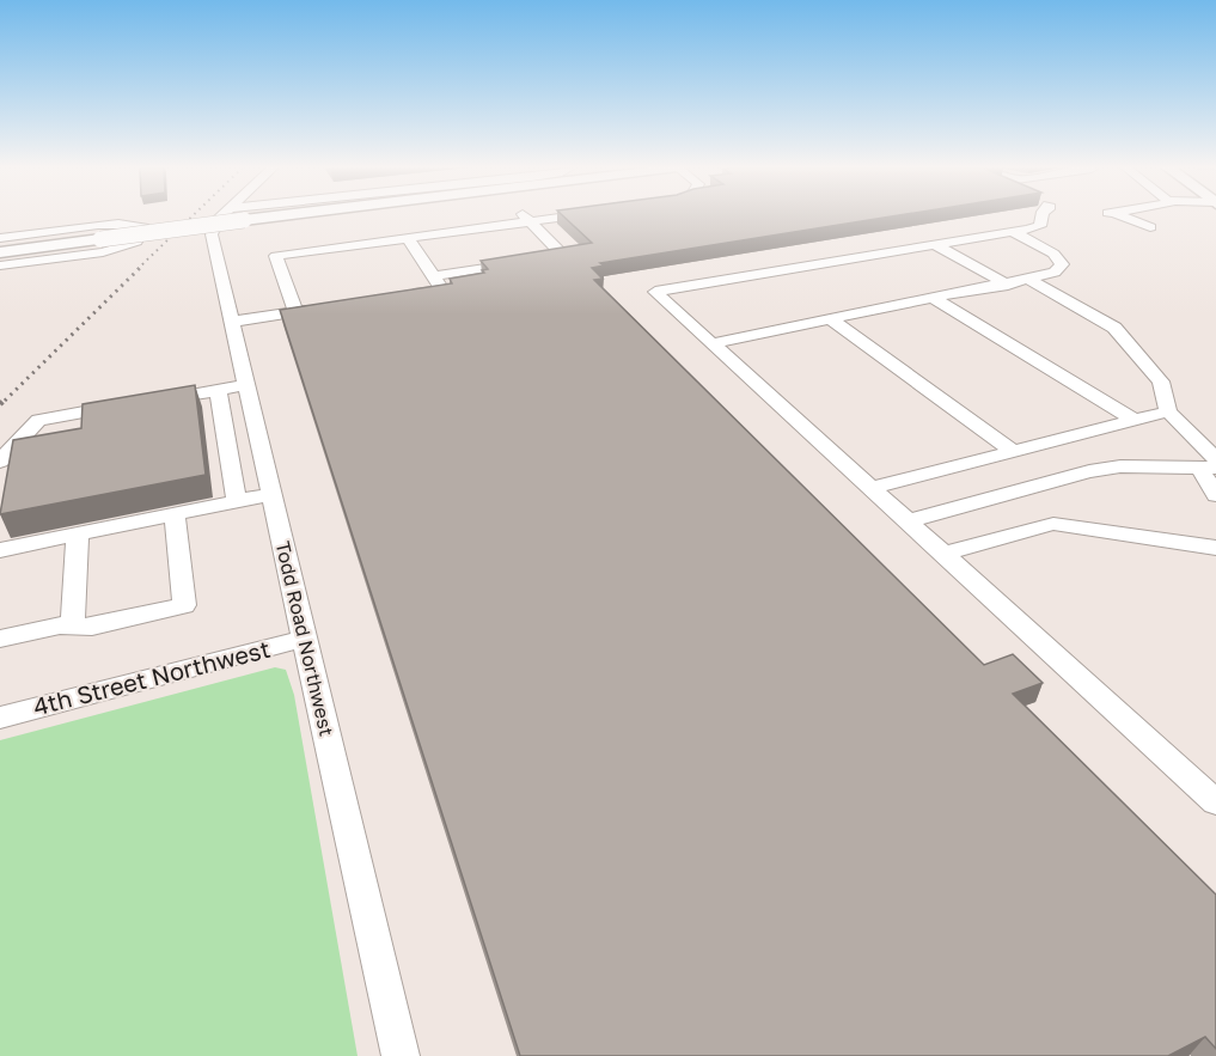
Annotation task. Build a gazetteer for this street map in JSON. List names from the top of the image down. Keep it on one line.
{"streets":{"street":["Todd Road Northwest","4th Street Northwest"]},"crossings":[["Todd Road Northwest","4th Street Northwest"]]}
